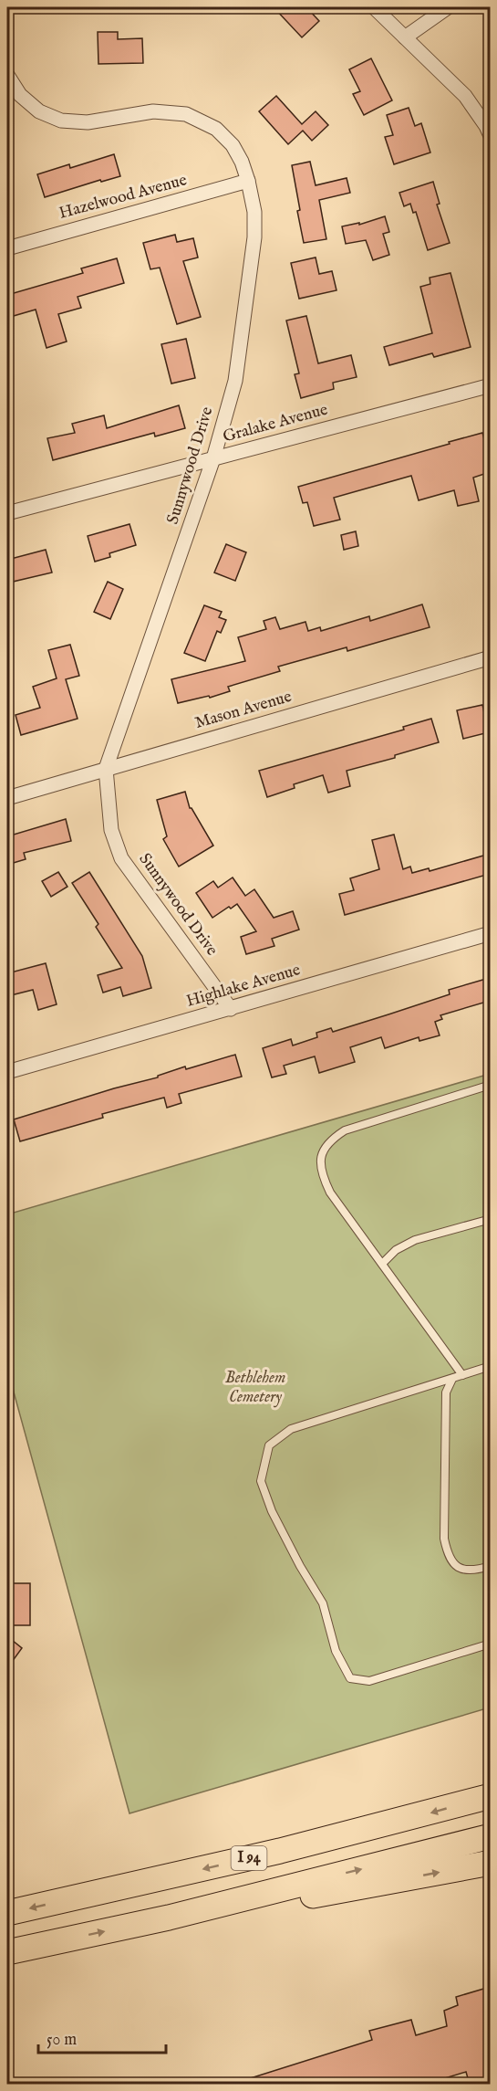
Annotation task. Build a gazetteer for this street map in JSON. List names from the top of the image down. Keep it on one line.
{"streets":{"highway":["I 94"],"street":["Hazelwood Avenue","Gralake Avenue","Sunnywood Drive","Mason Avenue","Highlake Avenue"]},"crossings":[["Hazelwood Avenue","Sunnywood Drive"],["Gralake Avenue","Sunnywood Drive"],["Sunnywood Drive","Mason Avenue"],["Sunnywood Drive","Highlake Avenue"]],"parks":["Bethlehem Cemetery"],"scale_bar":"50 m"}
